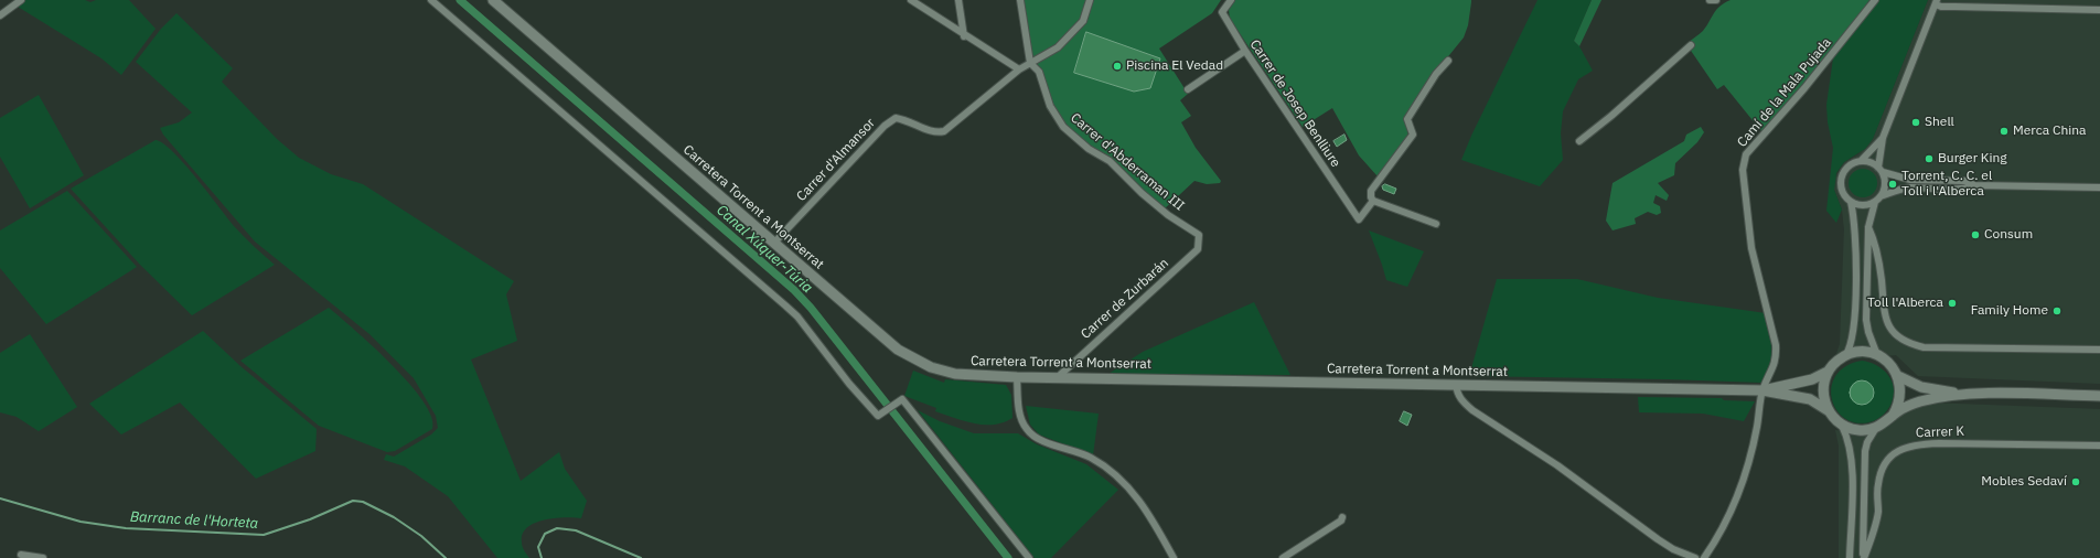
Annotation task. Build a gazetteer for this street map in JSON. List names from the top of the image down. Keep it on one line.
{"streets":{"main road":["Carretera Torrent a Montserrat"],"street":["Camí de la Mala Pujada","Carrer de Josep Benlliure","Carrer d'Almansor","Carrer d'Abderraman III","Carrer de Zurbarán","Carrer K"]},"crossings":[["Camí de la Mala Pujada","Carretera Torrent a Montserrat"],["Carrer d'Almansor","Carrer d'Abderraman III"],["Carrer d'Almansor","Carretera Torrent a Montserrat"],["Carrer d'Abderraman III","Carrer de Zurbarán"],["Carretera Torrent a Montserrat","Carrer de Zurbarán"]],"water":["Canal Xúquer-Túria","Barranc de l'Horteta"],"places":["Piscina El Vedad","Shell","Merca China","Burger King","Torrent, C. C. el Toll i l'Alberca","Consum","Toll l'Alberca","Family Home","Mobles Sedaví"]}
